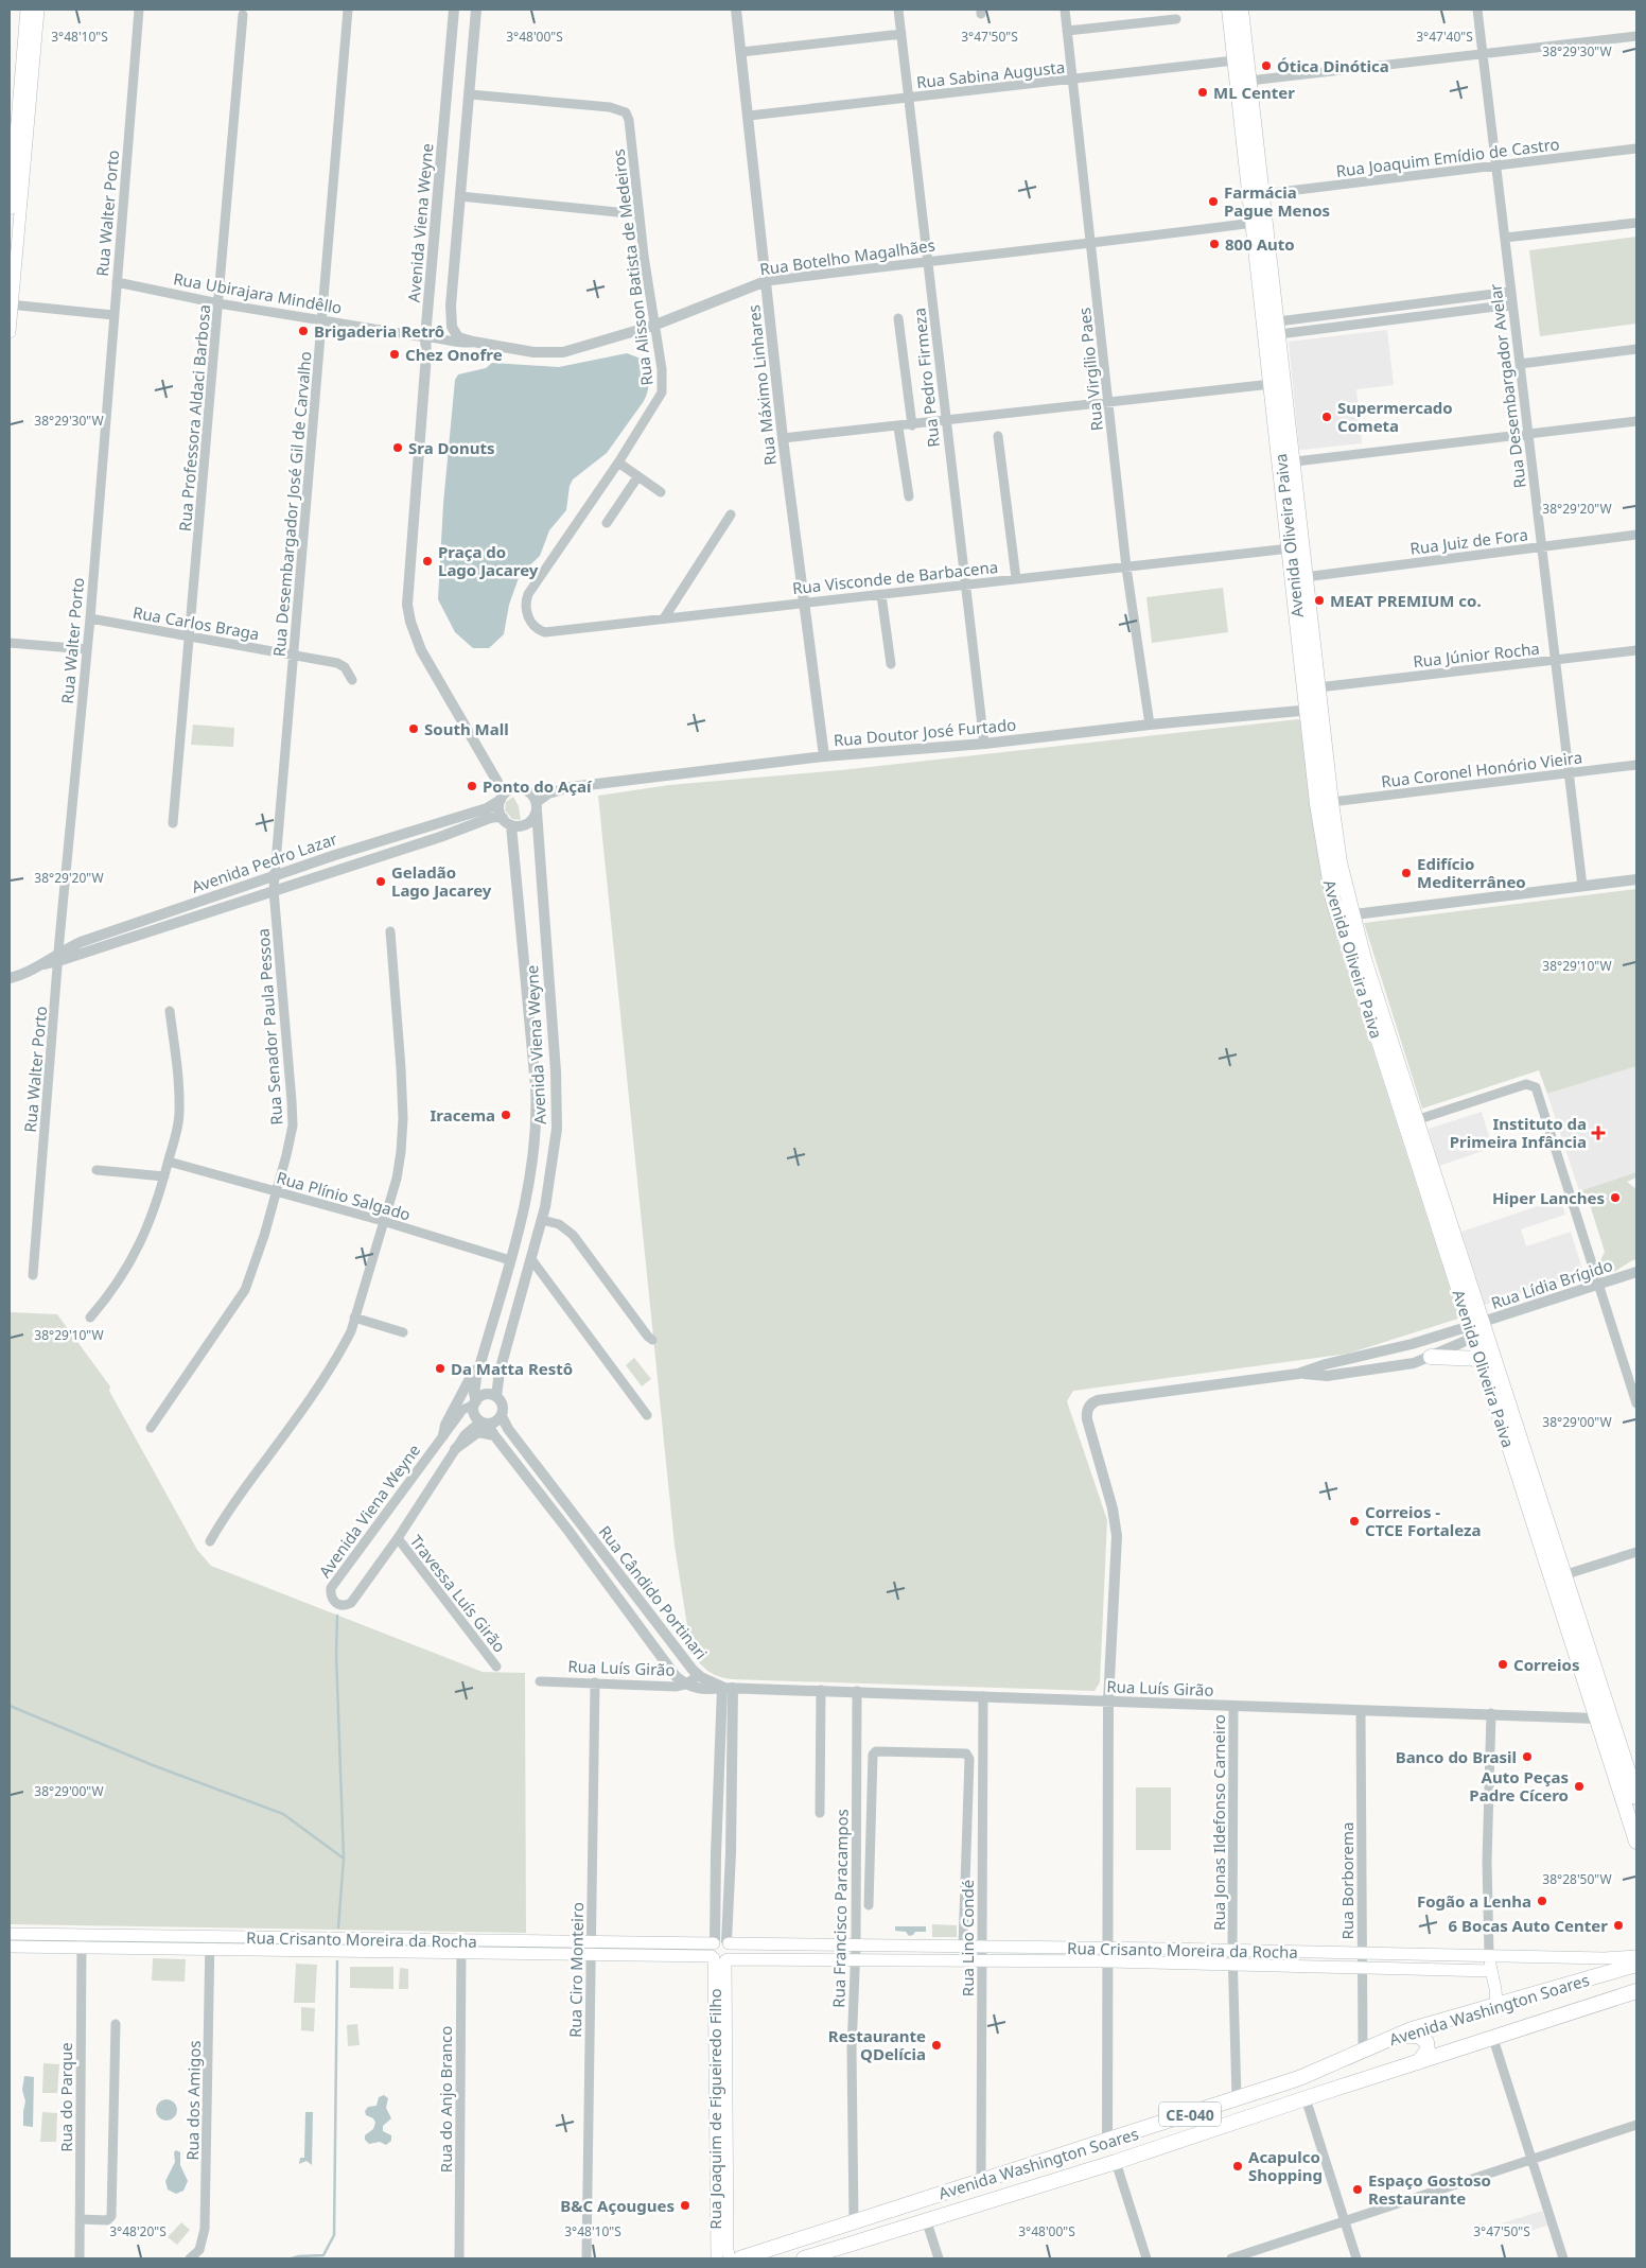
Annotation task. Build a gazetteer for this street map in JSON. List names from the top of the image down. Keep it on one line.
{"streets":{"main road":["Avenida Oliveira Paiva","Rua Crisanto Moreira da Rocha","Avenida Washington Soares","Rua Joaquim de Figueiredo Filho","CE-040"],"street":["Rua Sabina Augusta","Rua Joaquim Emídio de Castro","Rua Walter Porto","Avenida Viena Weyne","Rua Botelho Magalhães","Rua Alisson Batista de Medeiros","Rua Ubirajara Mindêllo","Rua Virgílio Paes","Rua Pedro Firmeza","Rua Máximo Linhares","Rua Desembargador Avelar","Rua Professora Aldaci Barbosa","Rua Desembargador José Gil de Carvalho","Rua Juiz de Fora","Rua Visconde de Barbacena","Rua Carlos Braga","Rua Júnior Rocha","Rua Doutor José Furtado","Rua Coronel Honório Vieira","Avenida Pedro Lazar","Rua Senador Paula Pessoa","Rua Plínio Salgado","Rua Lídia Brígido","Rua Cândido Portinari","Travessa Luís Girão","Rua Luís Girão","Rua Jonas Ildefonso Carneiro","Rua Borborema","Rua Francisco Paracampos","Rua Lino Condé","Rua Ciro Monteiro","Rua do Parque","Rua do Anjo Branco","Rua dos Amigos"]},"crossings":[["Rua Sabina Augusta","Rua Virgílio Paes"],["Rua Sabina Augusta","Rua Pedro Firmeza"],["Rua Sabina Augusta","Rua Máximo Linhares"],["Rua Sabina Augusta","Avenida Oliveira Paiva"],["Rua Joaquim Emídio de Castro","Rua Desembargador Avelar"],["Rua Joaquim Emídio de Castro","Avenida Oliveira Paiva"],["Rua Walter Porto","Rua Ubirajara Mindêllo"],["Rua Walter Porto","Rua Carlos Braga"],["Rua Walter Porto","Avenida Pedro Lazar"],["Avenida Viena Weyne","Rua Botelho Magalhães"],["Avenida Viena Weyne","Rua Ubirajara Mindêllo"],["Avenida Viena Weyne","Rua Doutor José Furtado"],["Avenida Viena Weyne","Avenida Pedro Lazar"],["Avenida Viena Weyne","Rua Plínio Salgado"],["Avenida Viena Weyne","Rua Cândido Portinari"],["Avenida Viena Weyne","Travessa Luís Girão"],["Rua Botelho Magalhães","Rua Alisson Batista de Medeiros"],["Rua Botelho Magalhães","Rua Ubirajara Mindêllo"],["Rua Botelho Magalhães","Rua Virgílio Paes"],["Rua Botelho Magalhães","Rua Pedro Firmeza"],["Rua Botelho Magalhães","Rua Máximo Linhares"],["Rua Botelho Magalhães","Avenida Oliveira Paiva"],["Rua Alisson Batista de Medeiros","Rua Visconde de Barbacena"],["Rua Ubirajara Mindêllo","Rua Professora Aldaci Barbosa"],["Rua Ubirajara Mindêllo","Rua Desembargador José Gil de Carvalho"],["Rua Virgílio Paes","Rua Visconde de Barbacena"],["Rua Virgílio Paes","Rua Doutor José Furtado"],["Rua Pedro Firmeza","Rua Visconde de Barbacena"],["Rua Pedro Firmeza","Rua Doutor José Furtado"],["Rua Máximo Linhares","Rua Visconde de Barbacena"],["Rua Máximo Linhares","Rua Doutor José Furtado"],["Rua Desembargador Avelar","Rua Juiz de Fora"],["Rua Desembargador Avelar","Rua Júnior Rocha"],["Rua Desembargador Avelar","Rua Coronel Honório Vieira"],["Rua Professora Aldaci Barbosa","Rua Carlos Braga"],["Rua Desembargador José Gil de Carvalho","Rua Carlos Braga"],["Rua Desembargador José Gil de Carvalho","Avenida Pedro Lazar"],["Rua Desembargador José Gil de Carvalho","Rua Senador Paula Pessoa"],["Avenida Oliveira Paiva","Rua Juiz de Fora"],["Avenida Oliveira Paiva","Rua Visconde de Barbacena"],["Avenida Oliveira Paiva","Rua Júnior Rocha"],["Avenida Oliveira Paiva","Rua Doutor José Furtado"],["Avenida Oliveira Paiva","Rua Coronel Honório Vieira"],["Avenida Oliveira Paiva","Rua Lídia Brígido"],["Avenida Oliveira Paiva","Rua Luís Girão"],["Rua Doutor José Furtado","Avenida Pedro Lazar"],["Avenida Pedro Lazar","Rua Senador Paula Pessoa"],["Rua Senador Paula Pessoa","Rua Plínio Salgado"],["Rua Lídia Brígido","Rua Luís Girão"],["Rua Cândido Portinari","Rua Luís Girão"],["Rua Cândido Portinari","Rua Joaquim de Figueiredo Filho"],["Rua Luís Girão","Rua Jonas Ildefonso Carneiro"],["Rua Luís Girão","Rua Borborema"],["Rua Luís Girão","Rua Francisco Paracampos"],["Rua Luís Girão","Rua Lino Condé"],["Rua Luís Girão","Rua Ciro Monteiro"],["Rua Luís Girão","Rua Joaquim de Figueiredo Filho"],["Rua Jonas Ildefonso Carneiro","Rua Crisanto Moreira da Rocha"],["Rua Jonas Ildefonso Carneiro","Avenida Washington Soares"],["Rua Borborema","Rua Crisanto Moreira da Rocha"],["Rua Borborema","Avenida Washington Soares"],["Rua Francisco Paracampos","Rua Crisanto Moreira da Rocha"],["Rua Francisco Paracampos","Avenida Washington Soares"],["Rua Lino Condé","Rua Crisanto Moreira da Rocha"],["Rua Lino Condé","Avenida Washington Soares"],["Rua Crisanto Moreira da Rocha","Rua Ciro Monteiro"],["Rua Crisanto Moreira da Rocha","Rua do Parque"],["Rua Crisanto Moreira da Rocha","Rua do Anjo Branco"],["Rua Crisanto Moreira da Rocha","Rua dos Amigos"],["Rua Crisanto Moreira da Rocha","Rua Joaquim de Figueiredo Filho"]],"places":{"other":["Ótica Dinótica","ML Center","Farmácia Pague Menos","800 Auto","Brigaderia Retrô","Chez Onofre","Supermercado Cometa","Sra Donuts","Praça do Lago Jacarey","MEAT PREMIUM co.","South Mall","Ponto do Açaí","Edifício Mediterrâneo","Geladão Lago Jacarey","Iracema","Hiper Lanches","Da Matta Restô","Correios - CTCE Fortaleza","Correios","Banco do Brasil","Auto Peças Padre Cícero","Fogão a Lenha","6 Bocas Auto Center","Restaurante QDelícia","Acapulco Shopping","Espaço Gostoso Restaurante","B&C Açougues"],"health":["Instituto da Primeira Infância"]},"coordinates":["3°48'10\"S","3°48'00\"S","3°47'50\"S","3°47'40\"S","38°29'30\"W","38°29'20\"W","38°29'10\"W","38°29'00\"W","38°28'50\"W","3°48'20\"S"]}
